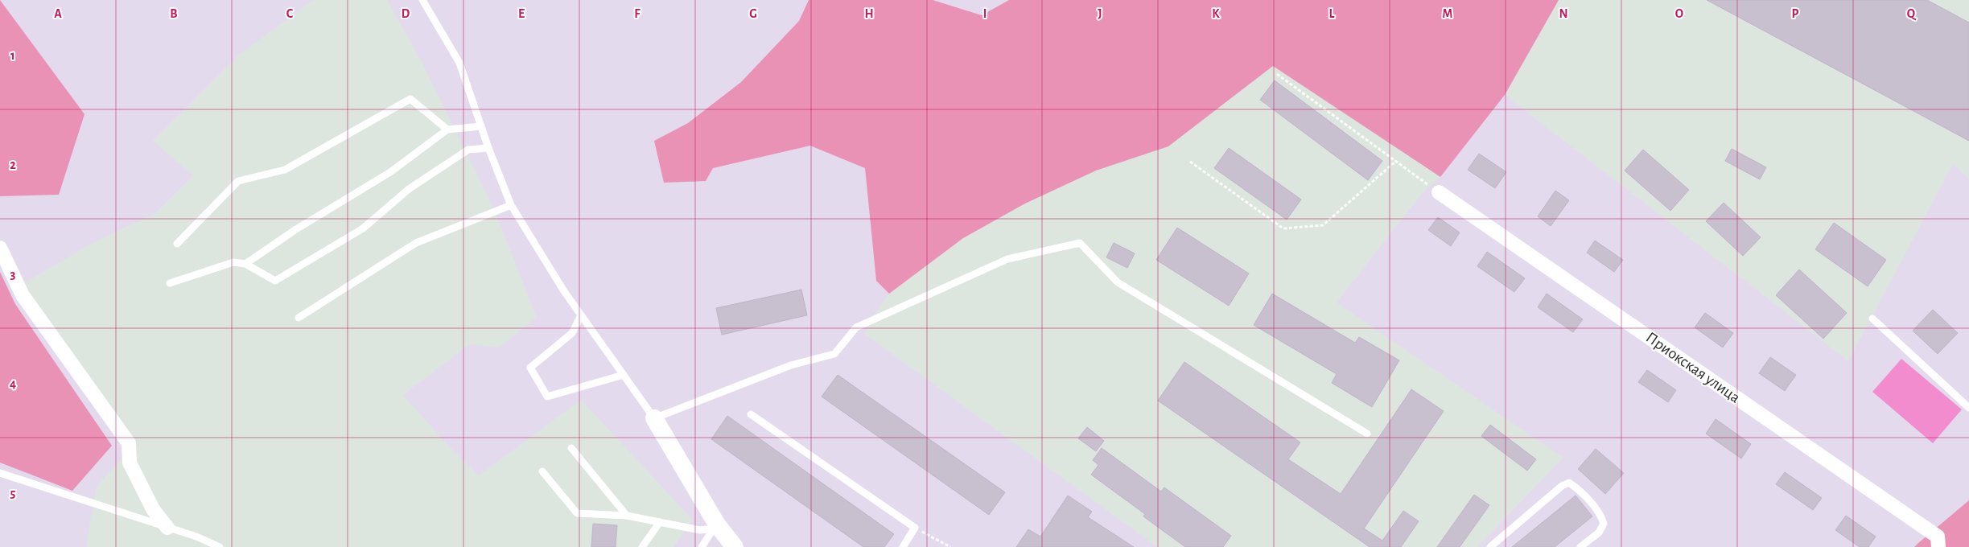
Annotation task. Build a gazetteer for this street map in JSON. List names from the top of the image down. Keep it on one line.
{"streets":{"street":["Приокская улица"]},"grid":{"columns":["A","B","C","D","E","F","G","H","I","J","K","L","M","N","O","P","Q"],"rows":["1","2","3","4","5"]}}
